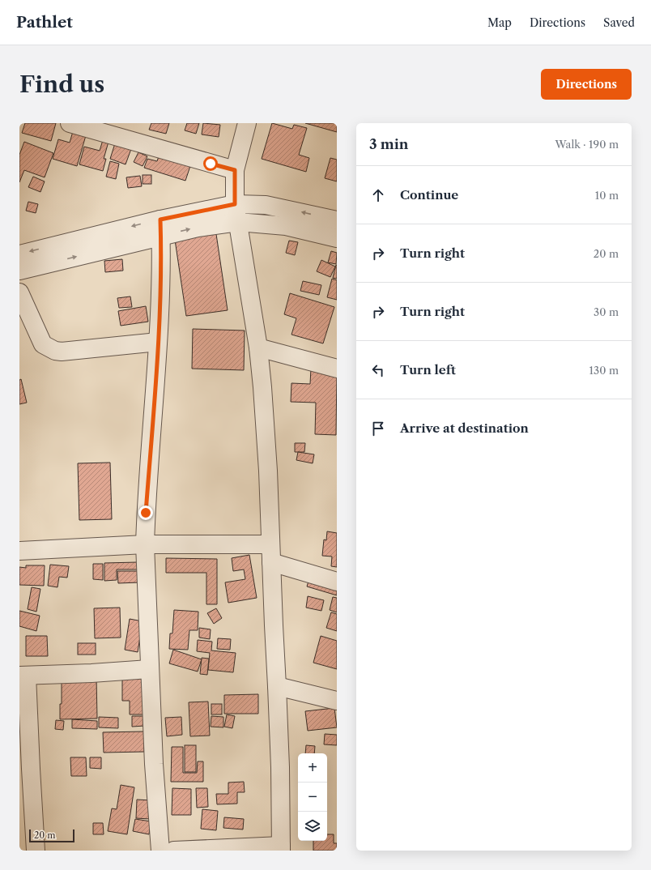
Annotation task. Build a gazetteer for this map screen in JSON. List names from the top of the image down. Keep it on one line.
{"scale_bar":"20 m","page":{"header":"Pathlet","nav":["Map","Directions","Saved"],"buttons":"Directions","title":"Find us","heading":["3 min","Walk · 190 m"],"list":[["Continue","10 m"],["Turn right","20 m"],["Turn right","30 m"],["Turn left","130 m"],"Arrive at destination"],"map_buttons":["+","−"],"scale":"20 m"}}
